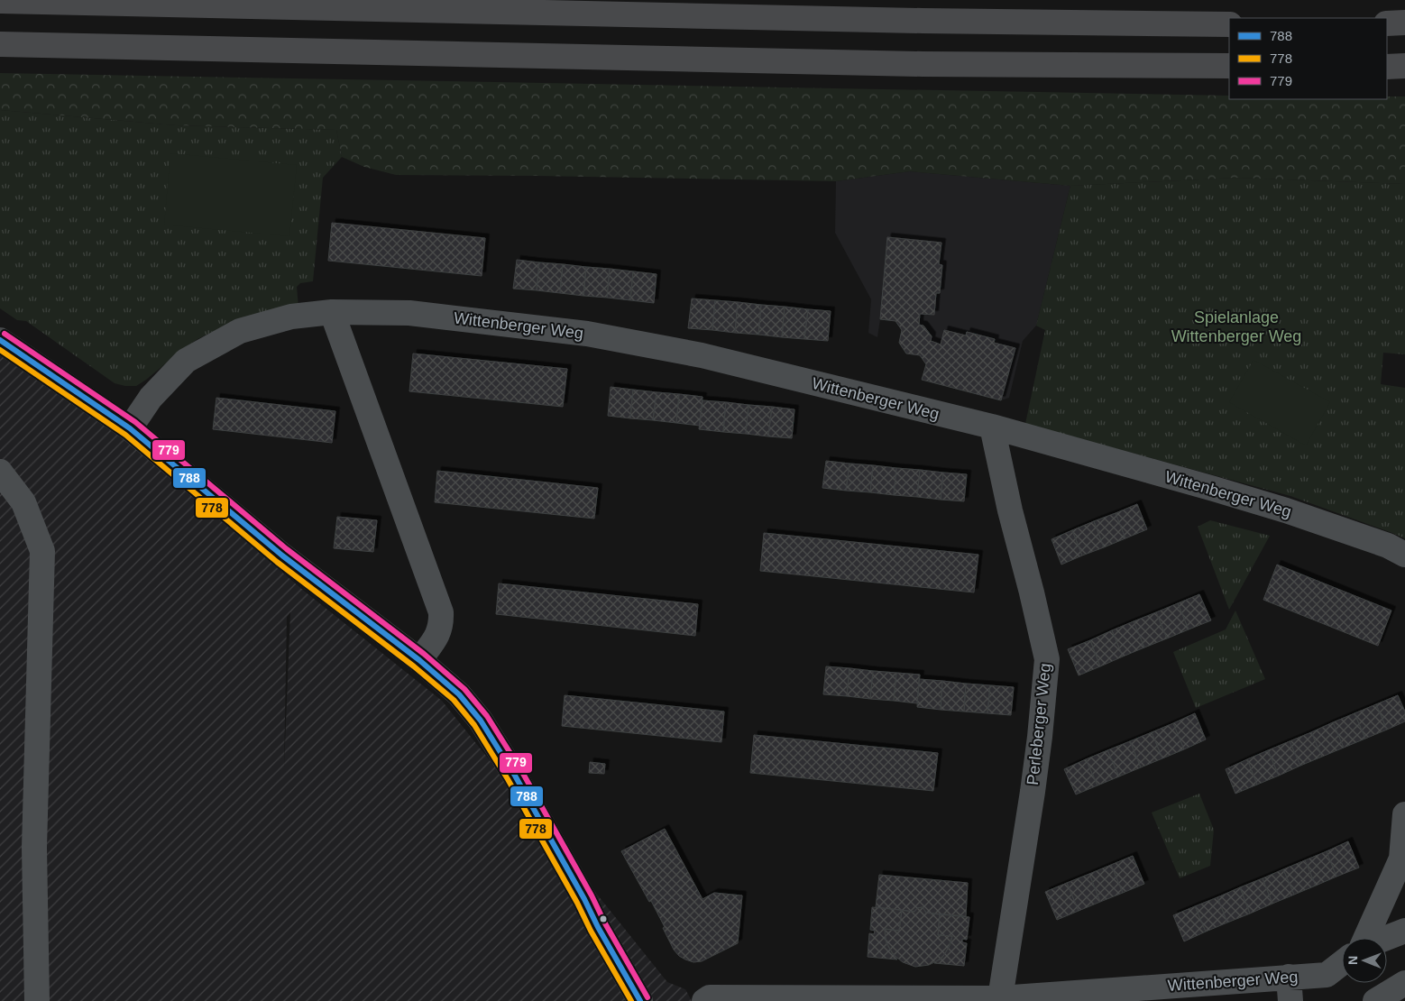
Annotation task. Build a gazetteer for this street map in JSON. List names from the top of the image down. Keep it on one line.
{"streets":{"street":["Wittenberger Weg","Perleberger Weg"]},"crossings":[["Wittenberger Weg","Perleberger Weg"]],"parks":["Spielanlage Wittenberger Weg"],"lines":["transit line 779","transit line 788","transit line 778"],"legend":["788","778","779"],"north":"left"}
